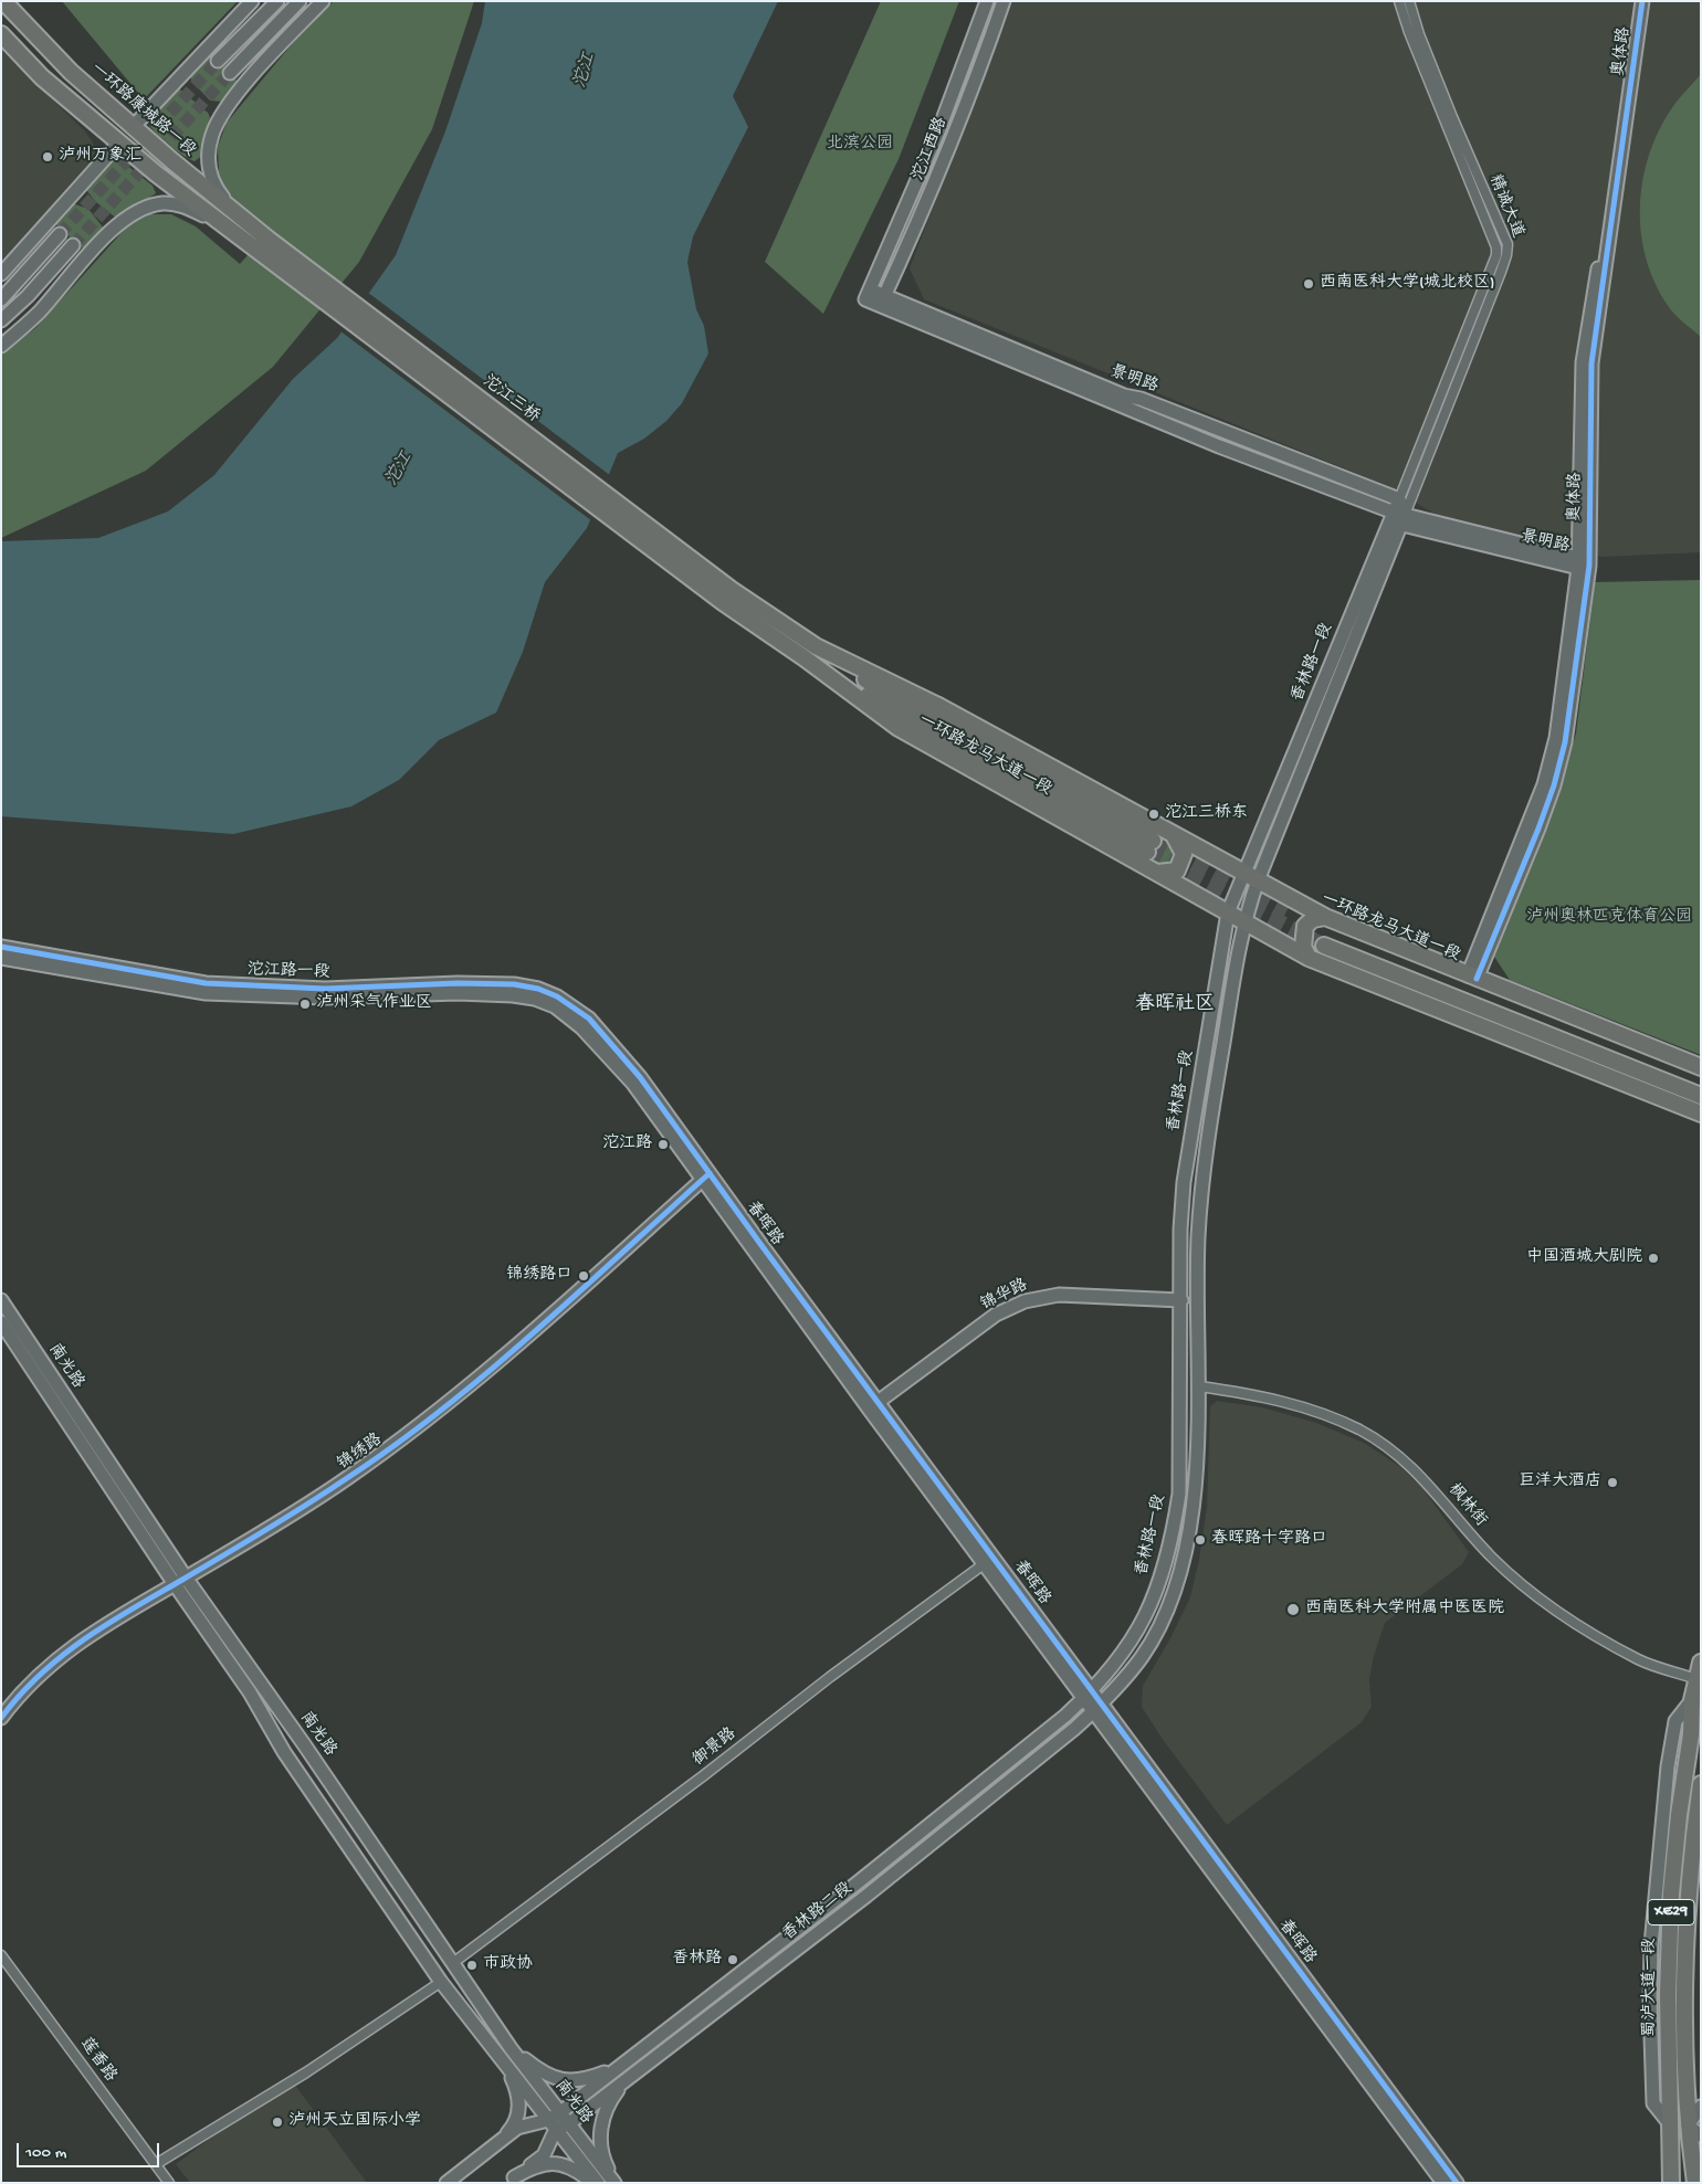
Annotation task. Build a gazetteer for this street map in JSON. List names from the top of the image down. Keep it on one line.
{"streets":{"highway":["一环路康城路一段","沱江三桥","一环路龙马大道一段","XE29","蜀泸大道一段"],"street":["奥体路","沱江西路","精诚大道","景明路","香林路一段","沱江路一段","春晖路","锦华路","南光路","锦绣路","枫林街","御景路","香林路二段","莲香路"]},"crossings":[["奥体路","景明路"],["奥体路","一环路龙马大道一段"],["一环路康城路一段","沱江三桥"],["沱江西路","景明路"],["精诚大道","景明路"],["精诚大道","香林路一段"],["景明路","香林路一段"],["沱江三桥","一环路龙马大道一段"],["香林路一段","一环路龙马大道一段"],["香林路一段","春晖路"],["香林路一段","锦华路"],["香林路一段","枫林街"],["香林路一段","香林路二段"],["沱江路一段","春晖路"],["春晖路","锦华路"],["春晖路","锦绣路"],["春晖路","御景路"],["春晖路","香林路二段"],["南光路","锦绣路"],["南光路","御景路"],["南光路","香林路二段"],["枫林街","蜀泸大道一段"]],"districts":["春晖社区"],"water":["沱江"],"parks":["北滨公园","泸州奥林匹克体育公园"],"places":["泸州万象汇","西南医科大学(城北校区)","沱江三桥东","泸州采气作业区","沱江路","中国酒城大剧院","锦绣路口","巨洋大酒店","春晖路十字路口","西南医科大学附属中医医院","香林路","市政协","泸州天立国际小学"],"scale_bar":"100 m"}
